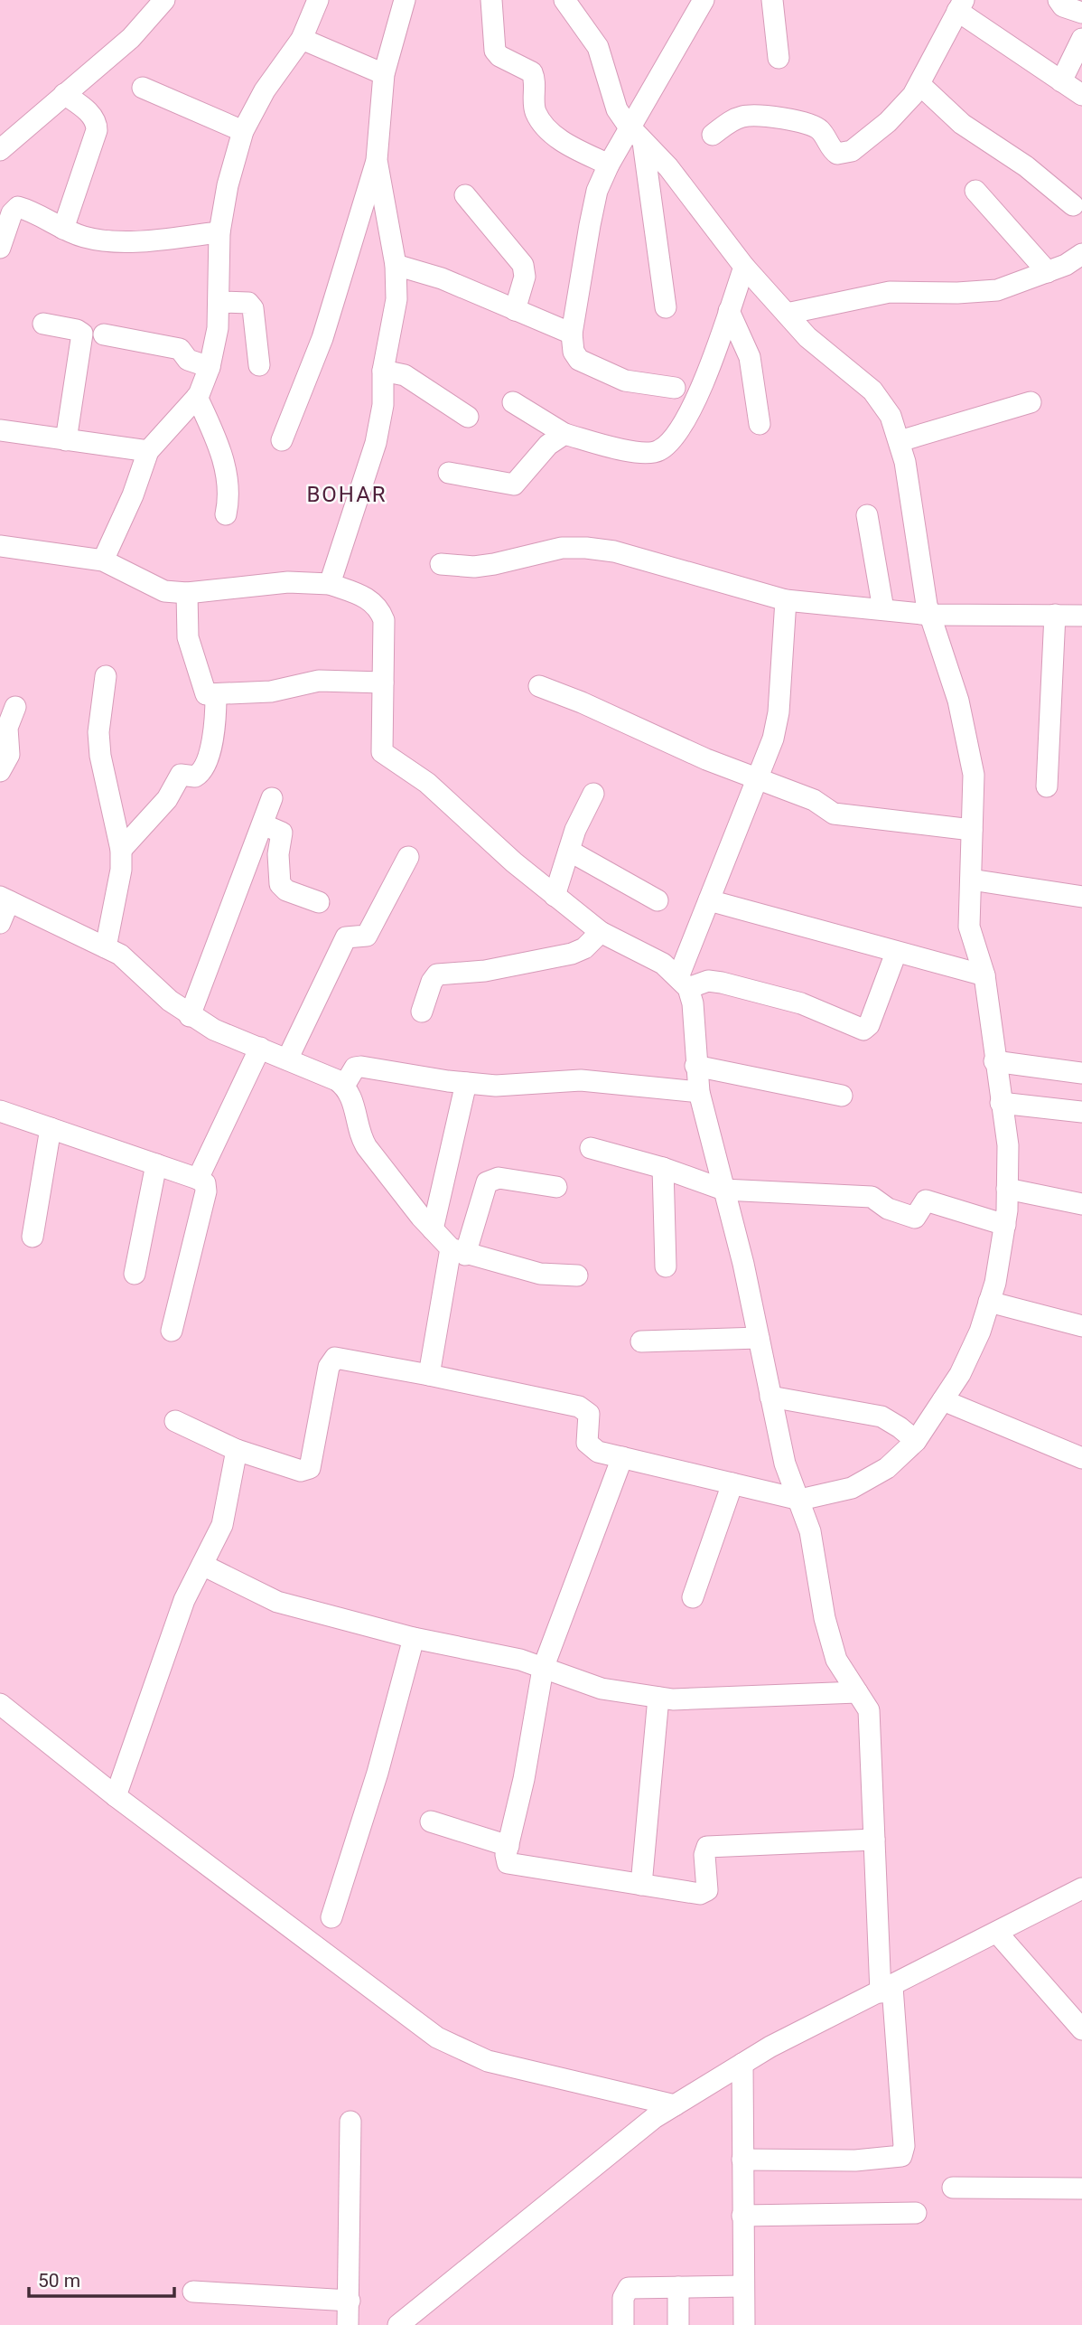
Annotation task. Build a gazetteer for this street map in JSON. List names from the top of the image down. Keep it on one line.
{"districts":["BOHAR"],"scale_bar":"50 m"}
